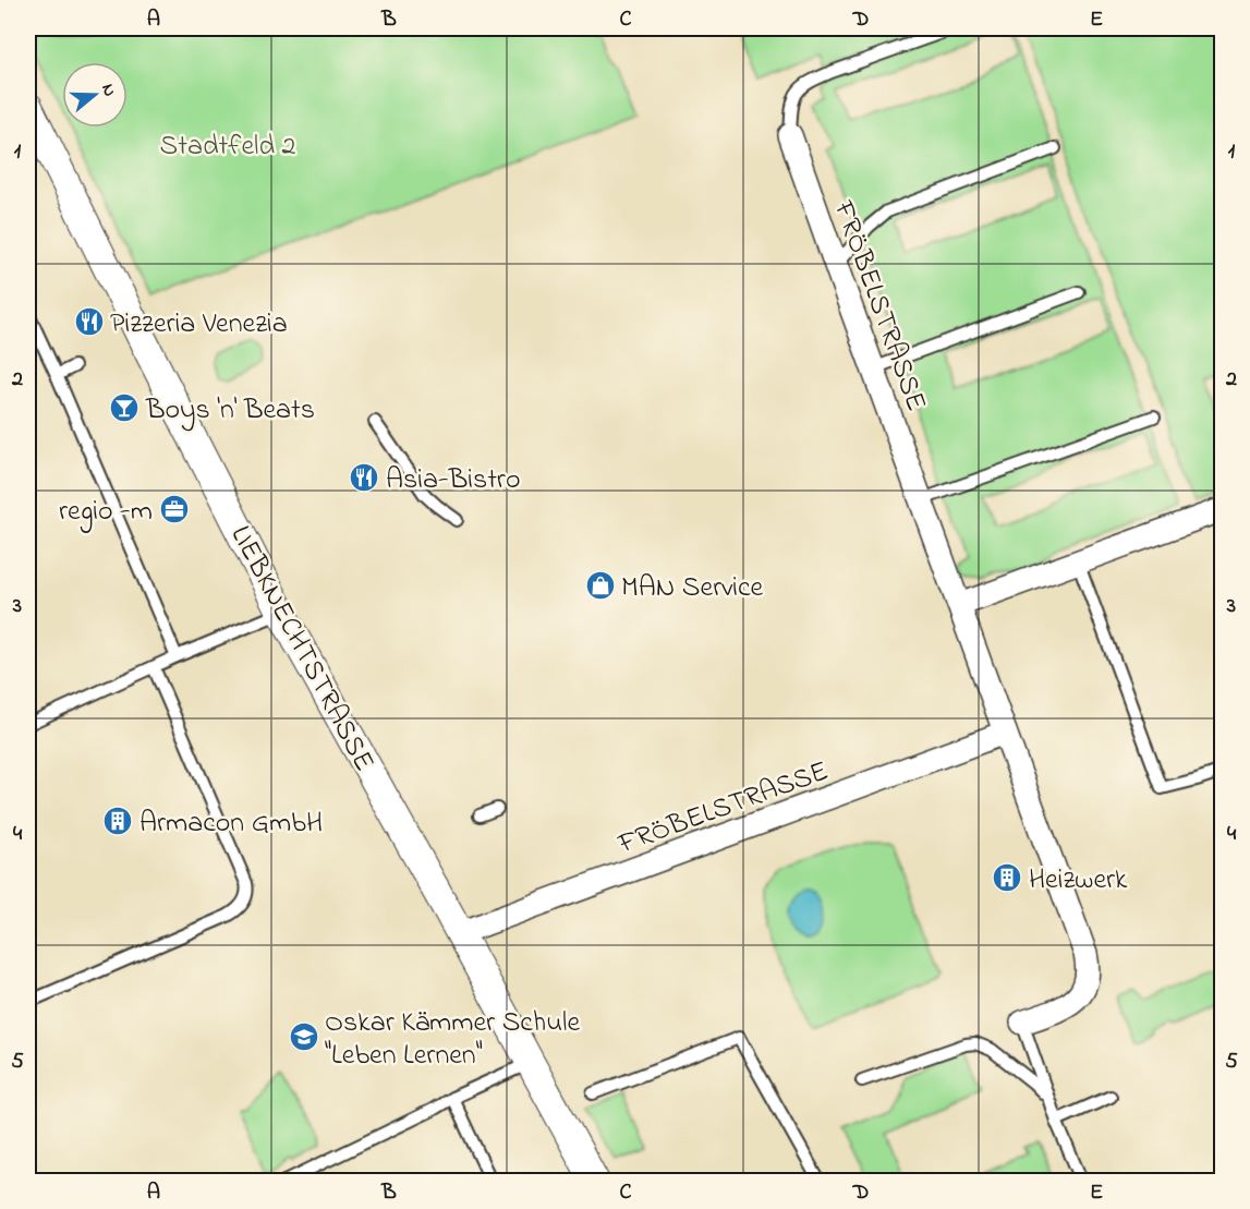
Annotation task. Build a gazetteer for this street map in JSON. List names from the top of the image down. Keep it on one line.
{"streets":{"street":["FRÖBELSTRASSE","LIEBKNECHTSTRASSE"]},"crossings":[["FRÖBELSTRASSE","LIEBKNECHTSTRASSE"]],"parks":["Stadtfeld 2"],"places":{"restaurant":["Pizzeria Venezia","Asia-Bistro"],"bar":["Boys 'n' Beats"],"office":["regio -m"],"shop":["MAN Service"],"building":["Armacon GmbH","Heizwerk"],"school or university":["Oskar Kämmer Schule \"Leben Lernen\""]},"north":"right","grid":{"columns":["A","B","C","D","E"],"rows":["1","2","3","4","5"]}}
